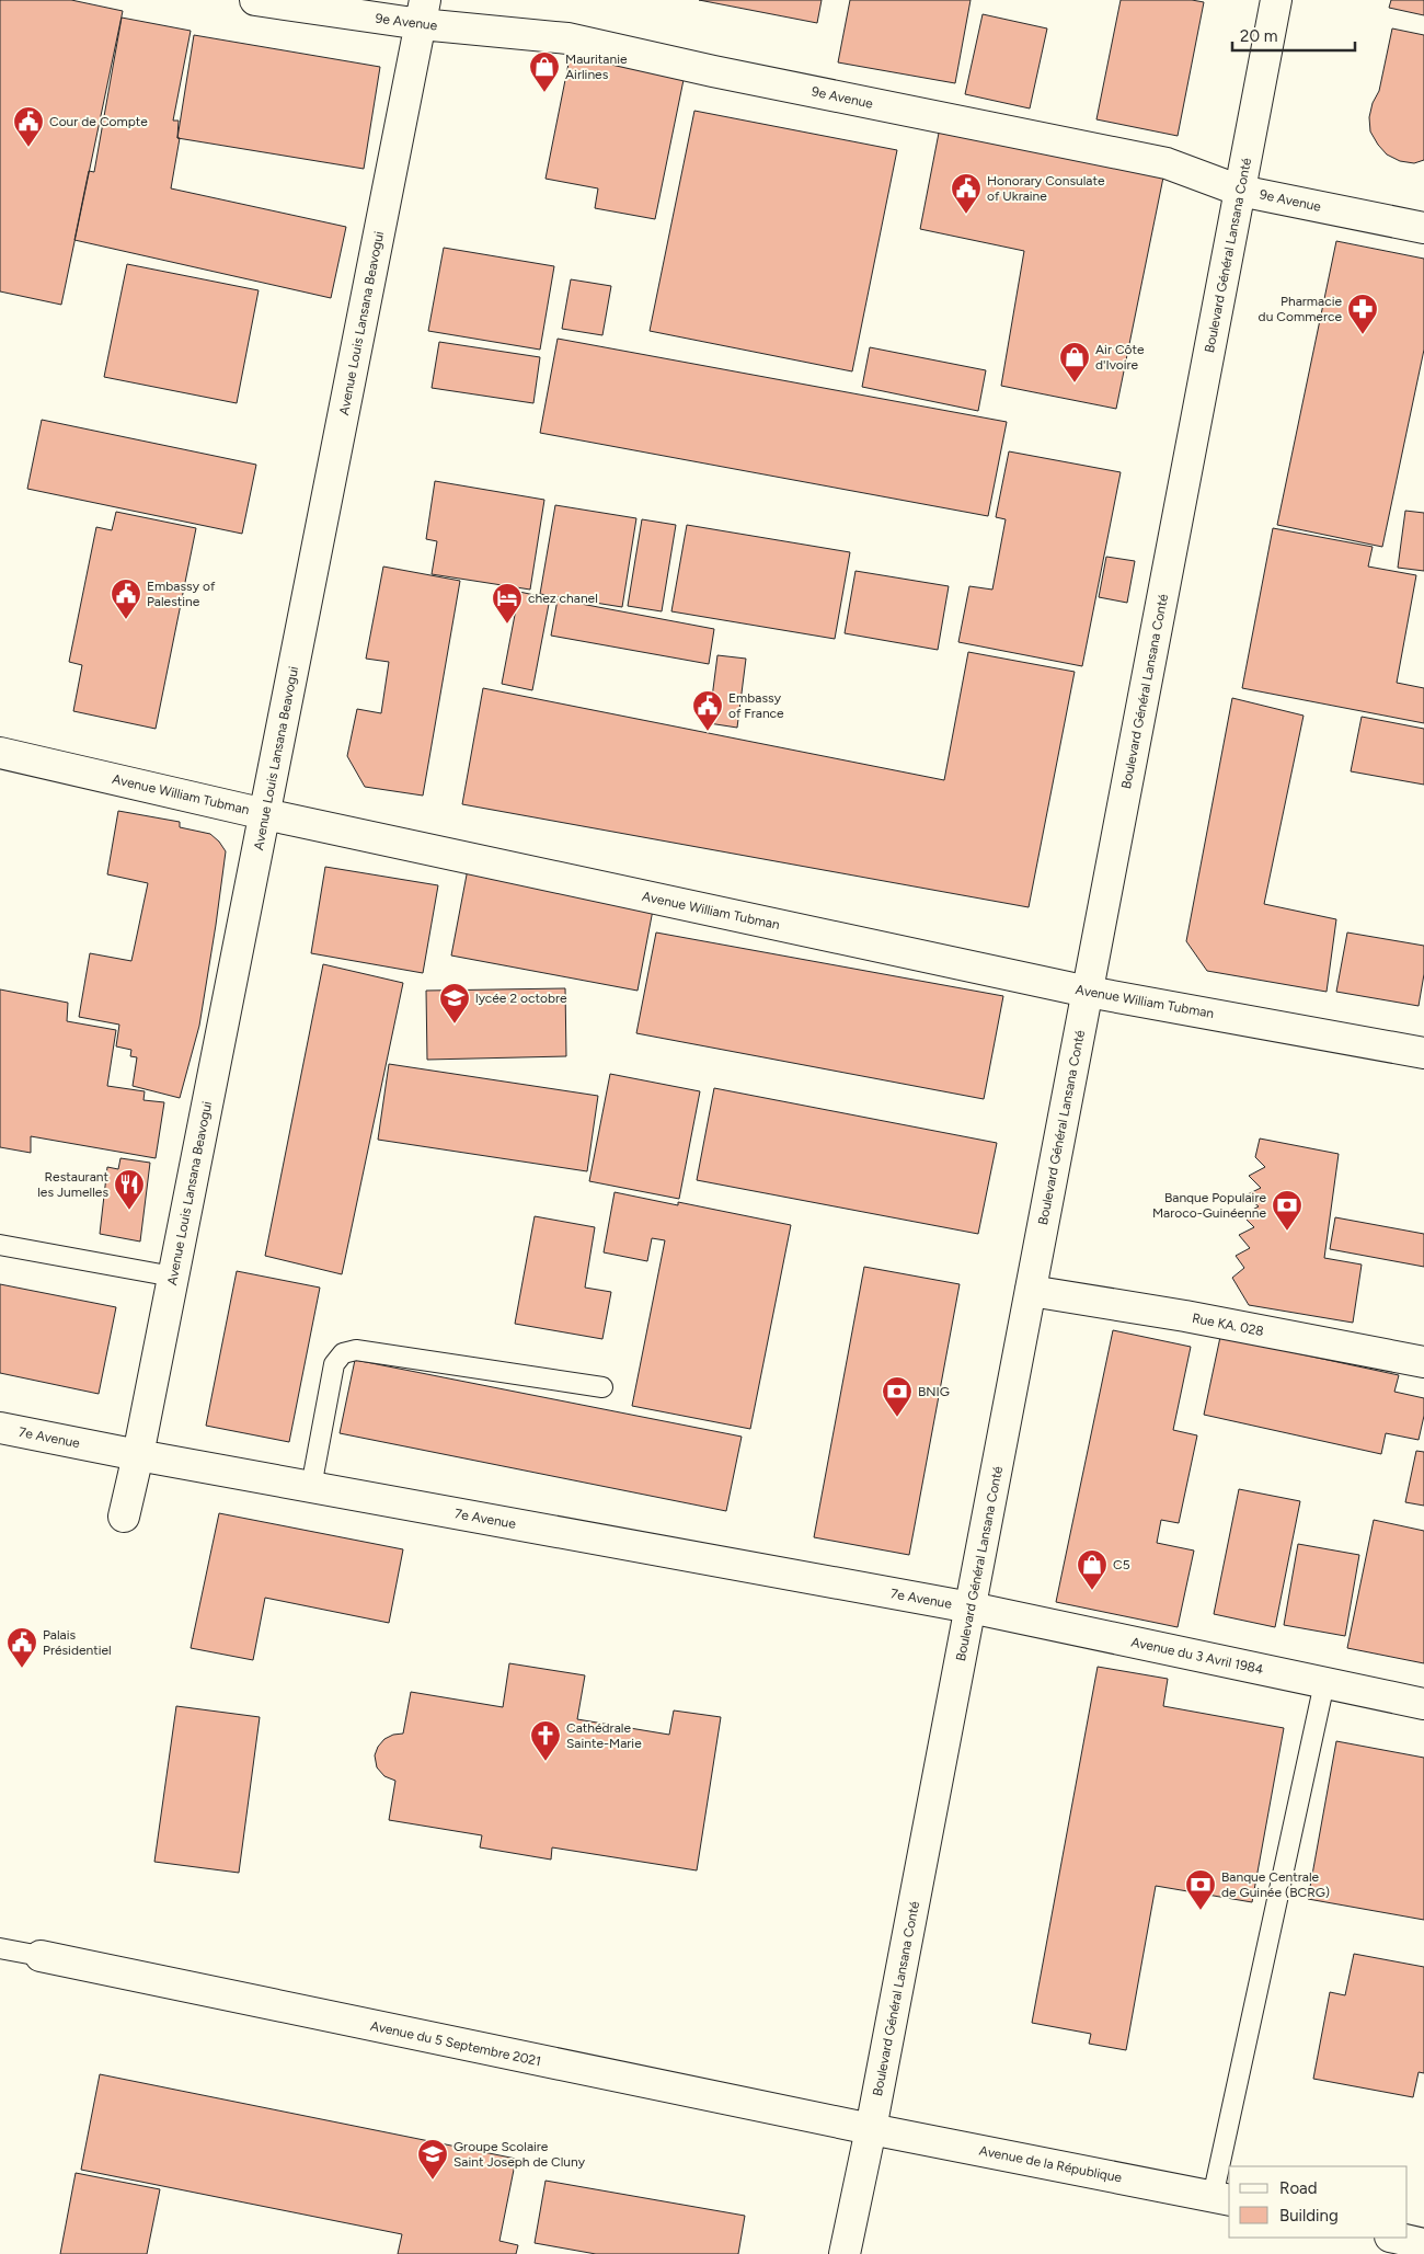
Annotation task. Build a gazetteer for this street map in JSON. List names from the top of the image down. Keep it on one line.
{"streets":{"street":["9e Avenue","Boulevard Général Lansana Conté","Avenue Louis Lansana Beavogui","Avenue William Tubman","Rue KA. 028","7e Avenue","Avenue du 3 Avril 1984","Avenue du 5 Septembre 2021","Avenue de la République"]},"crossings":[["9e Avenue","Boulevard Général Lansana Conté"],["9e Avenue","Avenue Louis Lansana Beavogui"],["Boulevard Général Lansana Conté","Avenue William Tubman"],["Boulevard Général Lansana Conté","Rue KA. 028"],["Boulevard Général Lansana Conté","7e Avenue"],["Boulevard Général Lansana Conté","Avenue du 3 Avril 1984"],["Boulevard Général Lansana Conté","Avenue du 5 Septembre 2021"],["Boulevard Général Lansana Conté","Avenue de la République"],["Avenue Louis Lansana Beavogui","Avenue William Tubman"],["Avenue Louis Lansana Beavogui","7e Avenue"],["7e Avenue","Avenue du 3 Avril 1984"],["Avenue du 5 Septembre 2021","Avenue de la République"]],"places":{"shop":["Mauritanie Airlines","Air Côte d'Ivoire","C5"],"public building":["Cour de Compte","Honorary Consulate of Ukraine","Embassy of Palestine","Embassy of France","Palais Présidentiel"],"pharmacy":["Pharmacie du Commerce"],"hotel":["chez chanel"],"school or university":["lycée 2 octobre","Groupe Scolaire Saint Joseph de Cluny"],"restaurant":["Restaurant les Jumelles"],"bank":["Banque Populaire Maroco-Guinéenne","BNIG","Banque Centrale de Guinée (BCRG)"],"church":["Cathédrale Sainte-Marie"]},"legend":["Road","Building"],"scale_bar":"20 m"}
